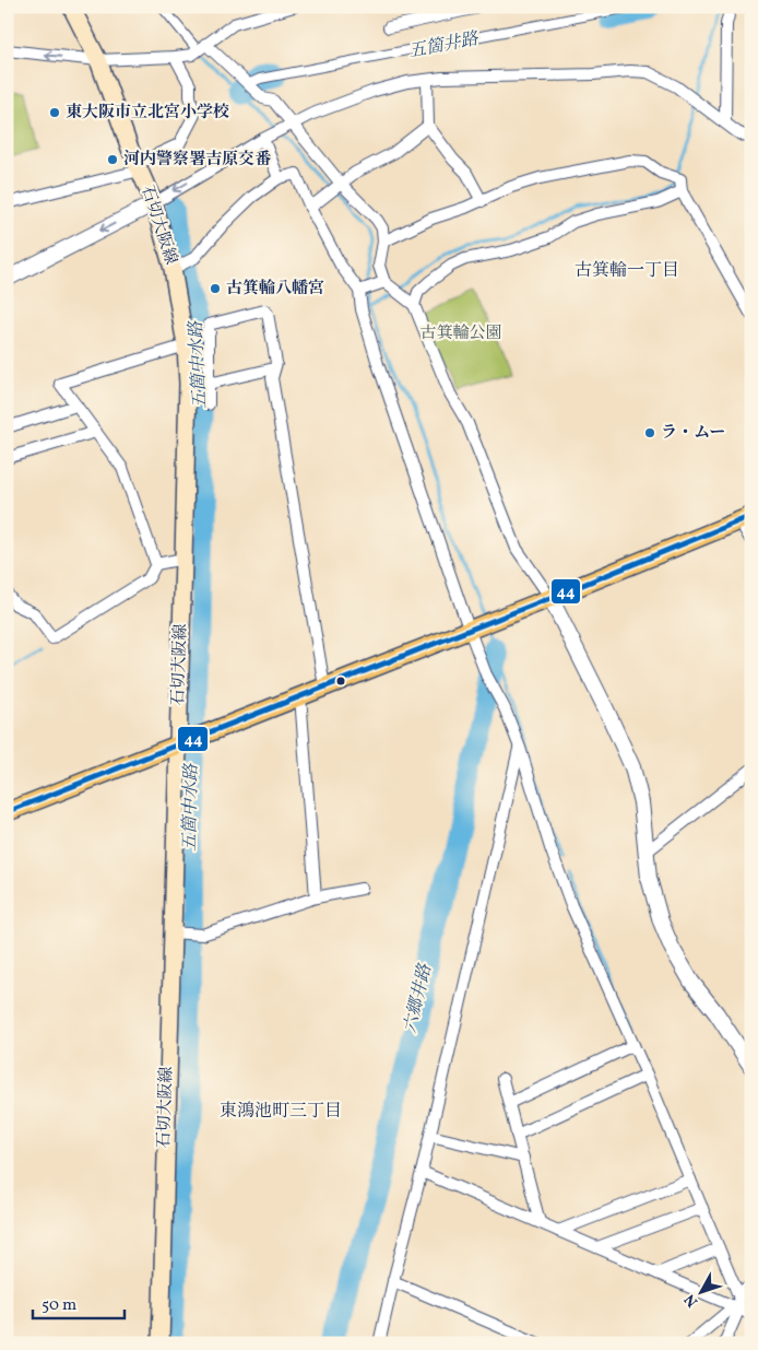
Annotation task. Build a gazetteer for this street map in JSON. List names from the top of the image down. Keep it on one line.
{"streets":{"main road":["石切大阪線"]},"districts":["古箕輪一丁目","東鴻池町三丁目"],"water":["五箇井路","五箇中水路","六郷井路"],"parks":["古箕輪公園"],"places":["東大阪市立北宮小学校","河内警察署吉原交番","古箕輪八幡宮","ラ・ムー"],"lines":["transit line 44"],"scale_bar":"50 m","north":"bottom left"}
